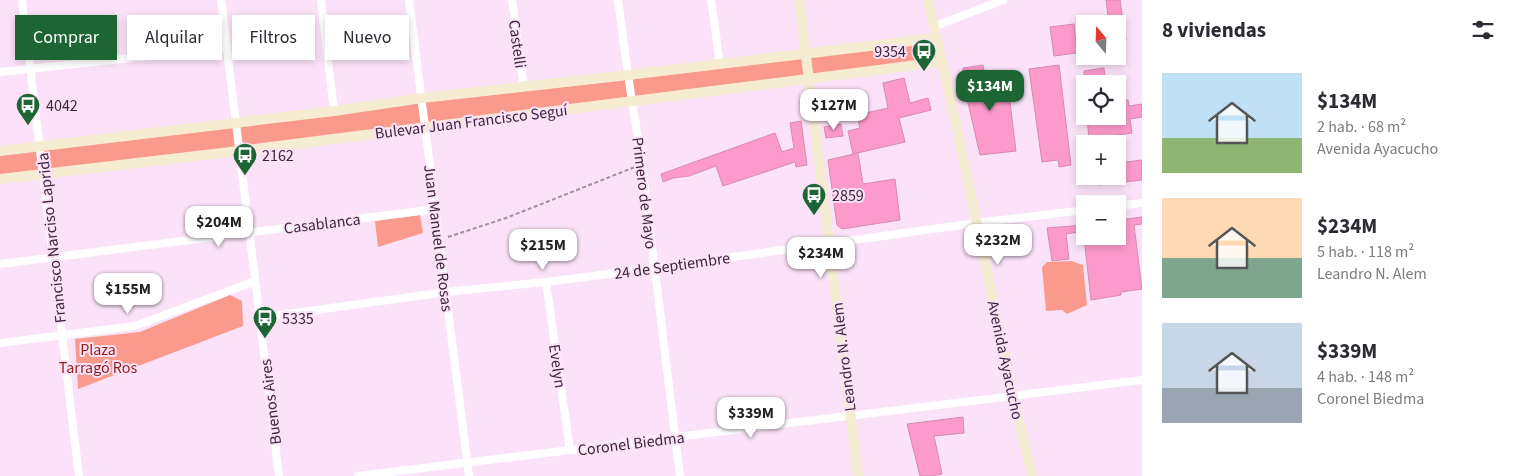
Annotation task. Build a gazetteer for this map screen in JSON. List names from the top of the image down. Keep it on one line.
{"streets":{"main road":["Bulevar Juan Francisco Seguí","Leandro N. Alem","Avenida Ayacucho"],"street":["Castelli","Primero de Mayo","Casablanca","Francisco Narciso Laprida","Juan Manuel de Rosas","24 de Septiembre","Evelyn","Buenos Aires","Coronel Biedma"]},"crossings":[["Castelli","Bulevar Juan Francisco Seguí"],["Bulevar Juan Francisco Seguí","Primero de Mayo"],["Bulevar Juan Francisco Seguí","Francisco Narciso Laprida"],["Bulevar Juan Francisco Seguí","Juan Manuel de Rosas"],["Bulevar Juan Francisco Seguí","Leandro N. Alem"],["Bulevar Juan Francisco Seguí","Avenida Ayacucho"],["Bulevar Juan Francisco Seguí","Buenos Aires"],["Primero de Mayo","24 de Septiembre"],["Primero de Mayo","Coronel Biedma"],["Casablanca","Francisco Narciso Laprida"],["Casablanca","Juan Manuel de Rosas"],["Casablanca","Buenos Aires"],["Juan Manuel de Rosas","24 de Septiembre"],["Juan Manuel de Rosas","Coronel Biedma"],["24 de Septiembre","Leandro N. Alem"],["24 de Septiembre","Avenida Ayacucho"],["24 de Septiembre","Evelyn"],["24 de Septiembre","Buenos Aires"],["Leandro N. Alem","Coronel Biedma"],["Avenida Ayacucho","Coronel Biedma"],["Evelyn","Coronel Biedma"]],"parks":["Plaza Tarragó Ros"],"places":{"bus stop":["9354","4042","2162","2859","5335"]},"north":"top","page":{"heading":"8 viviendas","map_buttons":["+","−"],"chip":["Comprar","Alquilar","Filtros","Nuevo"],"list":[{"name":"$134M","note":"2 hab. · 68 m² · Avenida Ayacucho"},{"name":"$234M","note":"5 hab. · 118 m² · Leandro N. Alem"},{"name":"$339M","note":"4 hab. · 148 m² · Coronel Biedma"}],"price":["$134M","$127M","$204M","$232M","$215M","$234M","$155M","$339M"]}}
